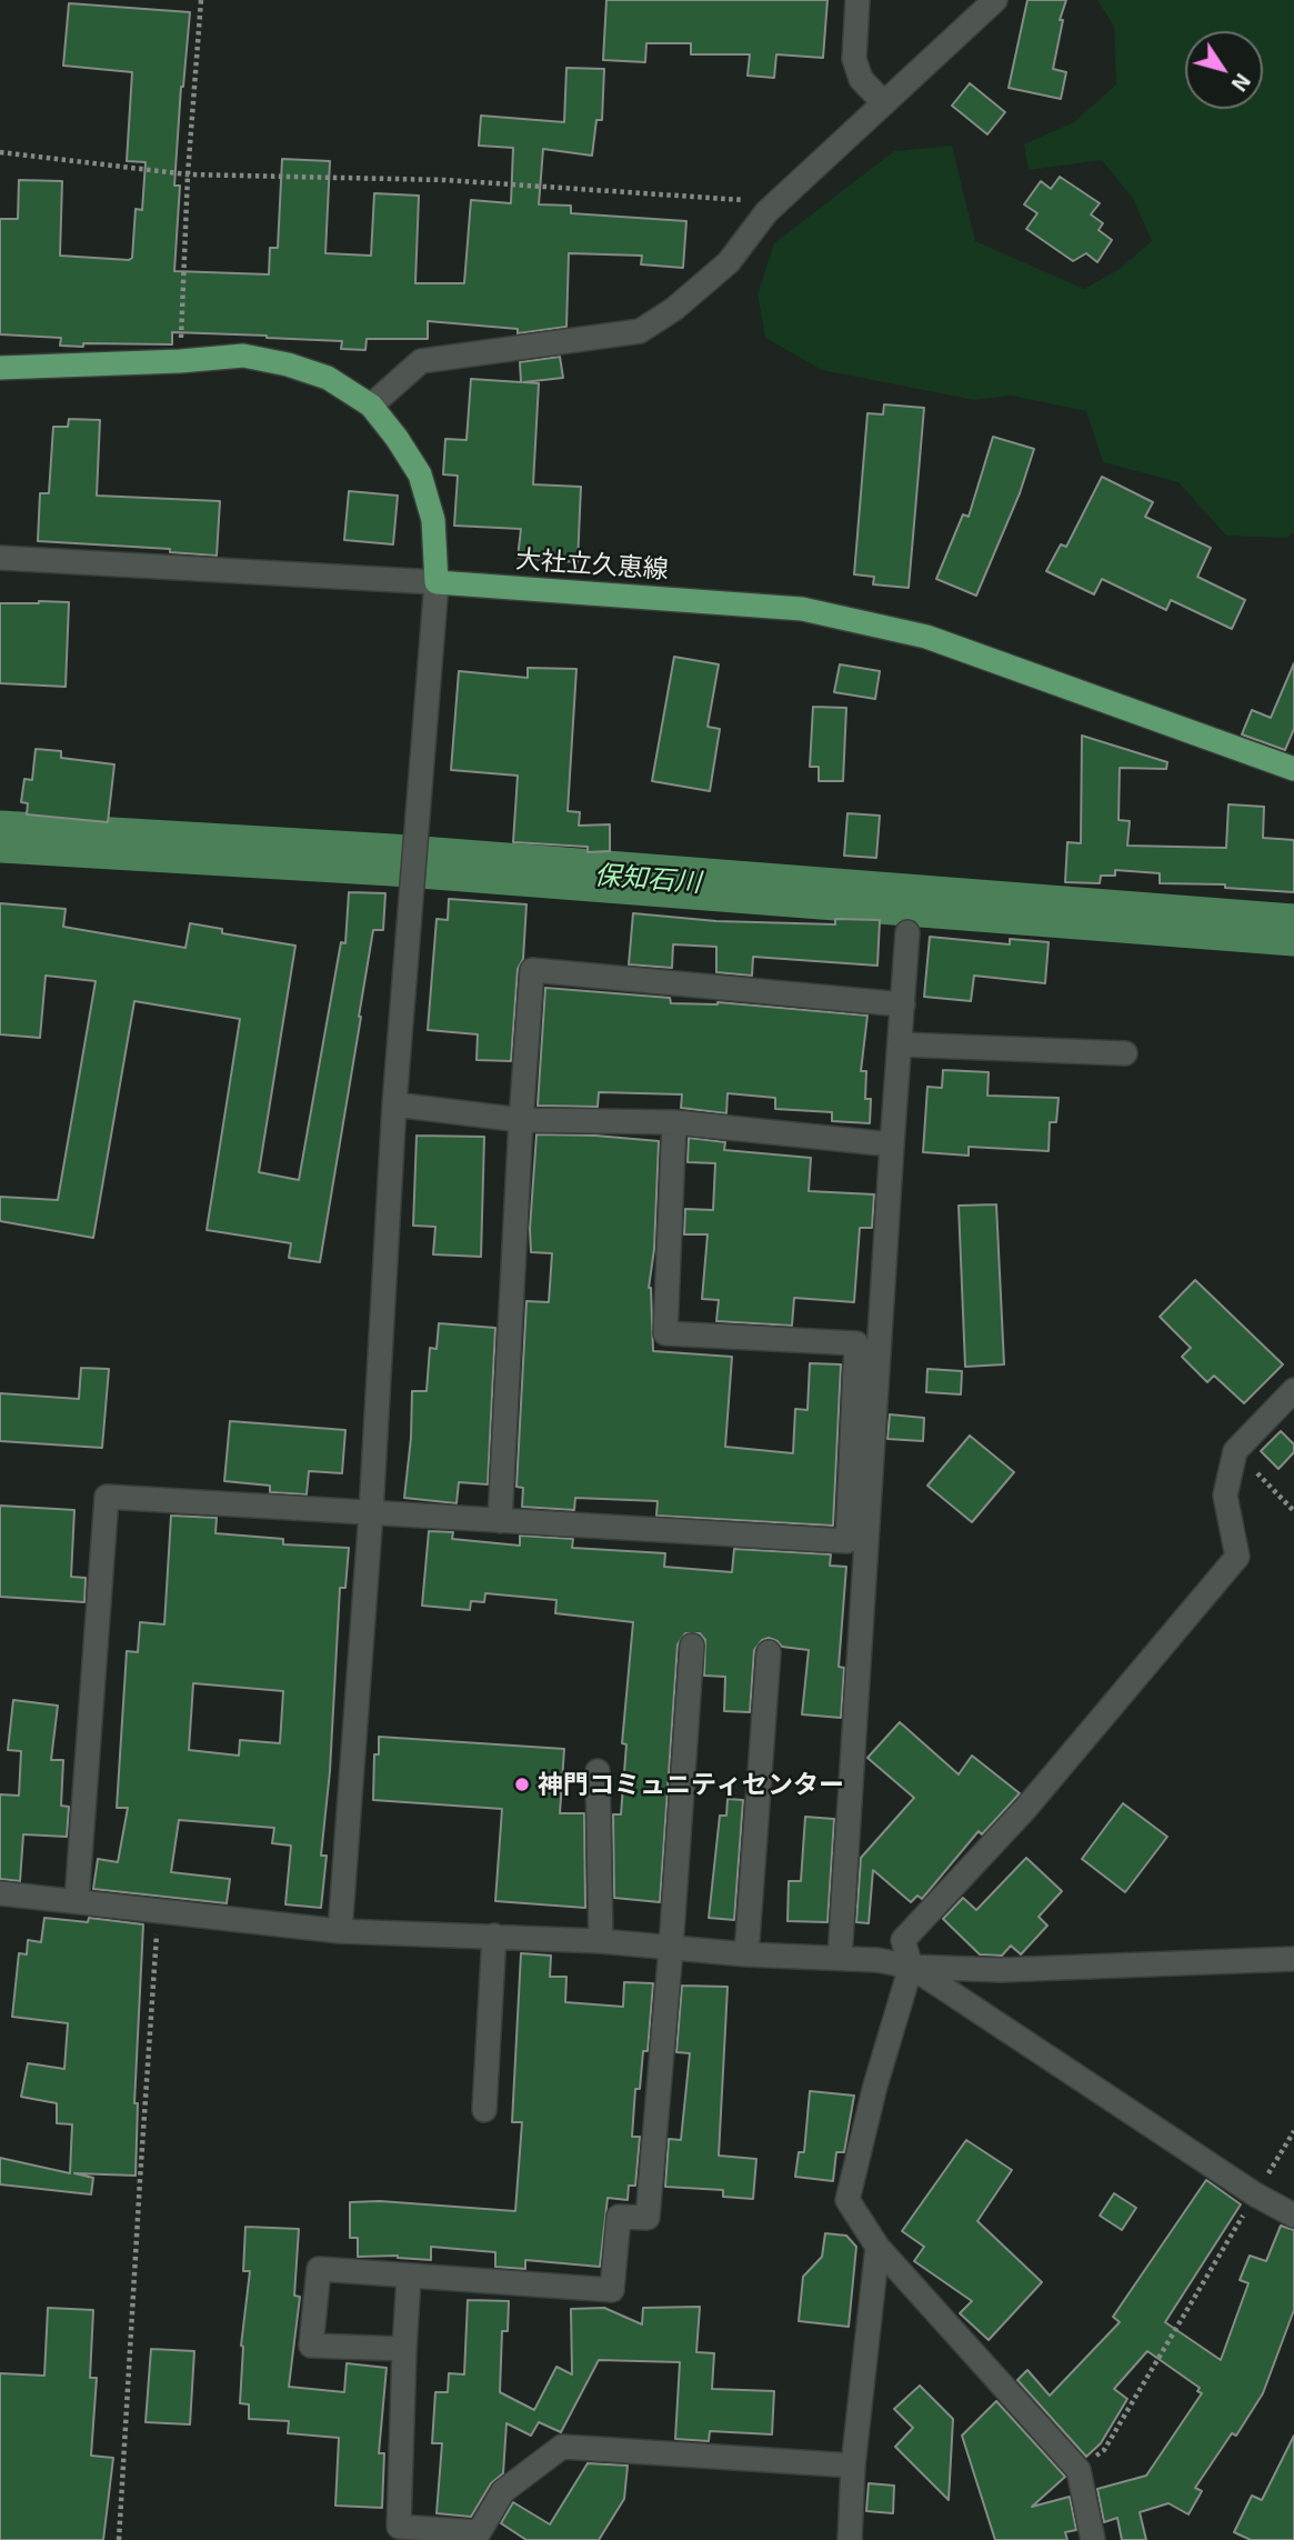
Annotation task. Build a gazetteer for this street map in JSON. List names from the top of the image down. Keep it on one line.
{"streets":{"main road":["大社立久恵線"]},"water":["保知石川"],"places":["神門コミュニティセンター"],"north":"bottom right"}
